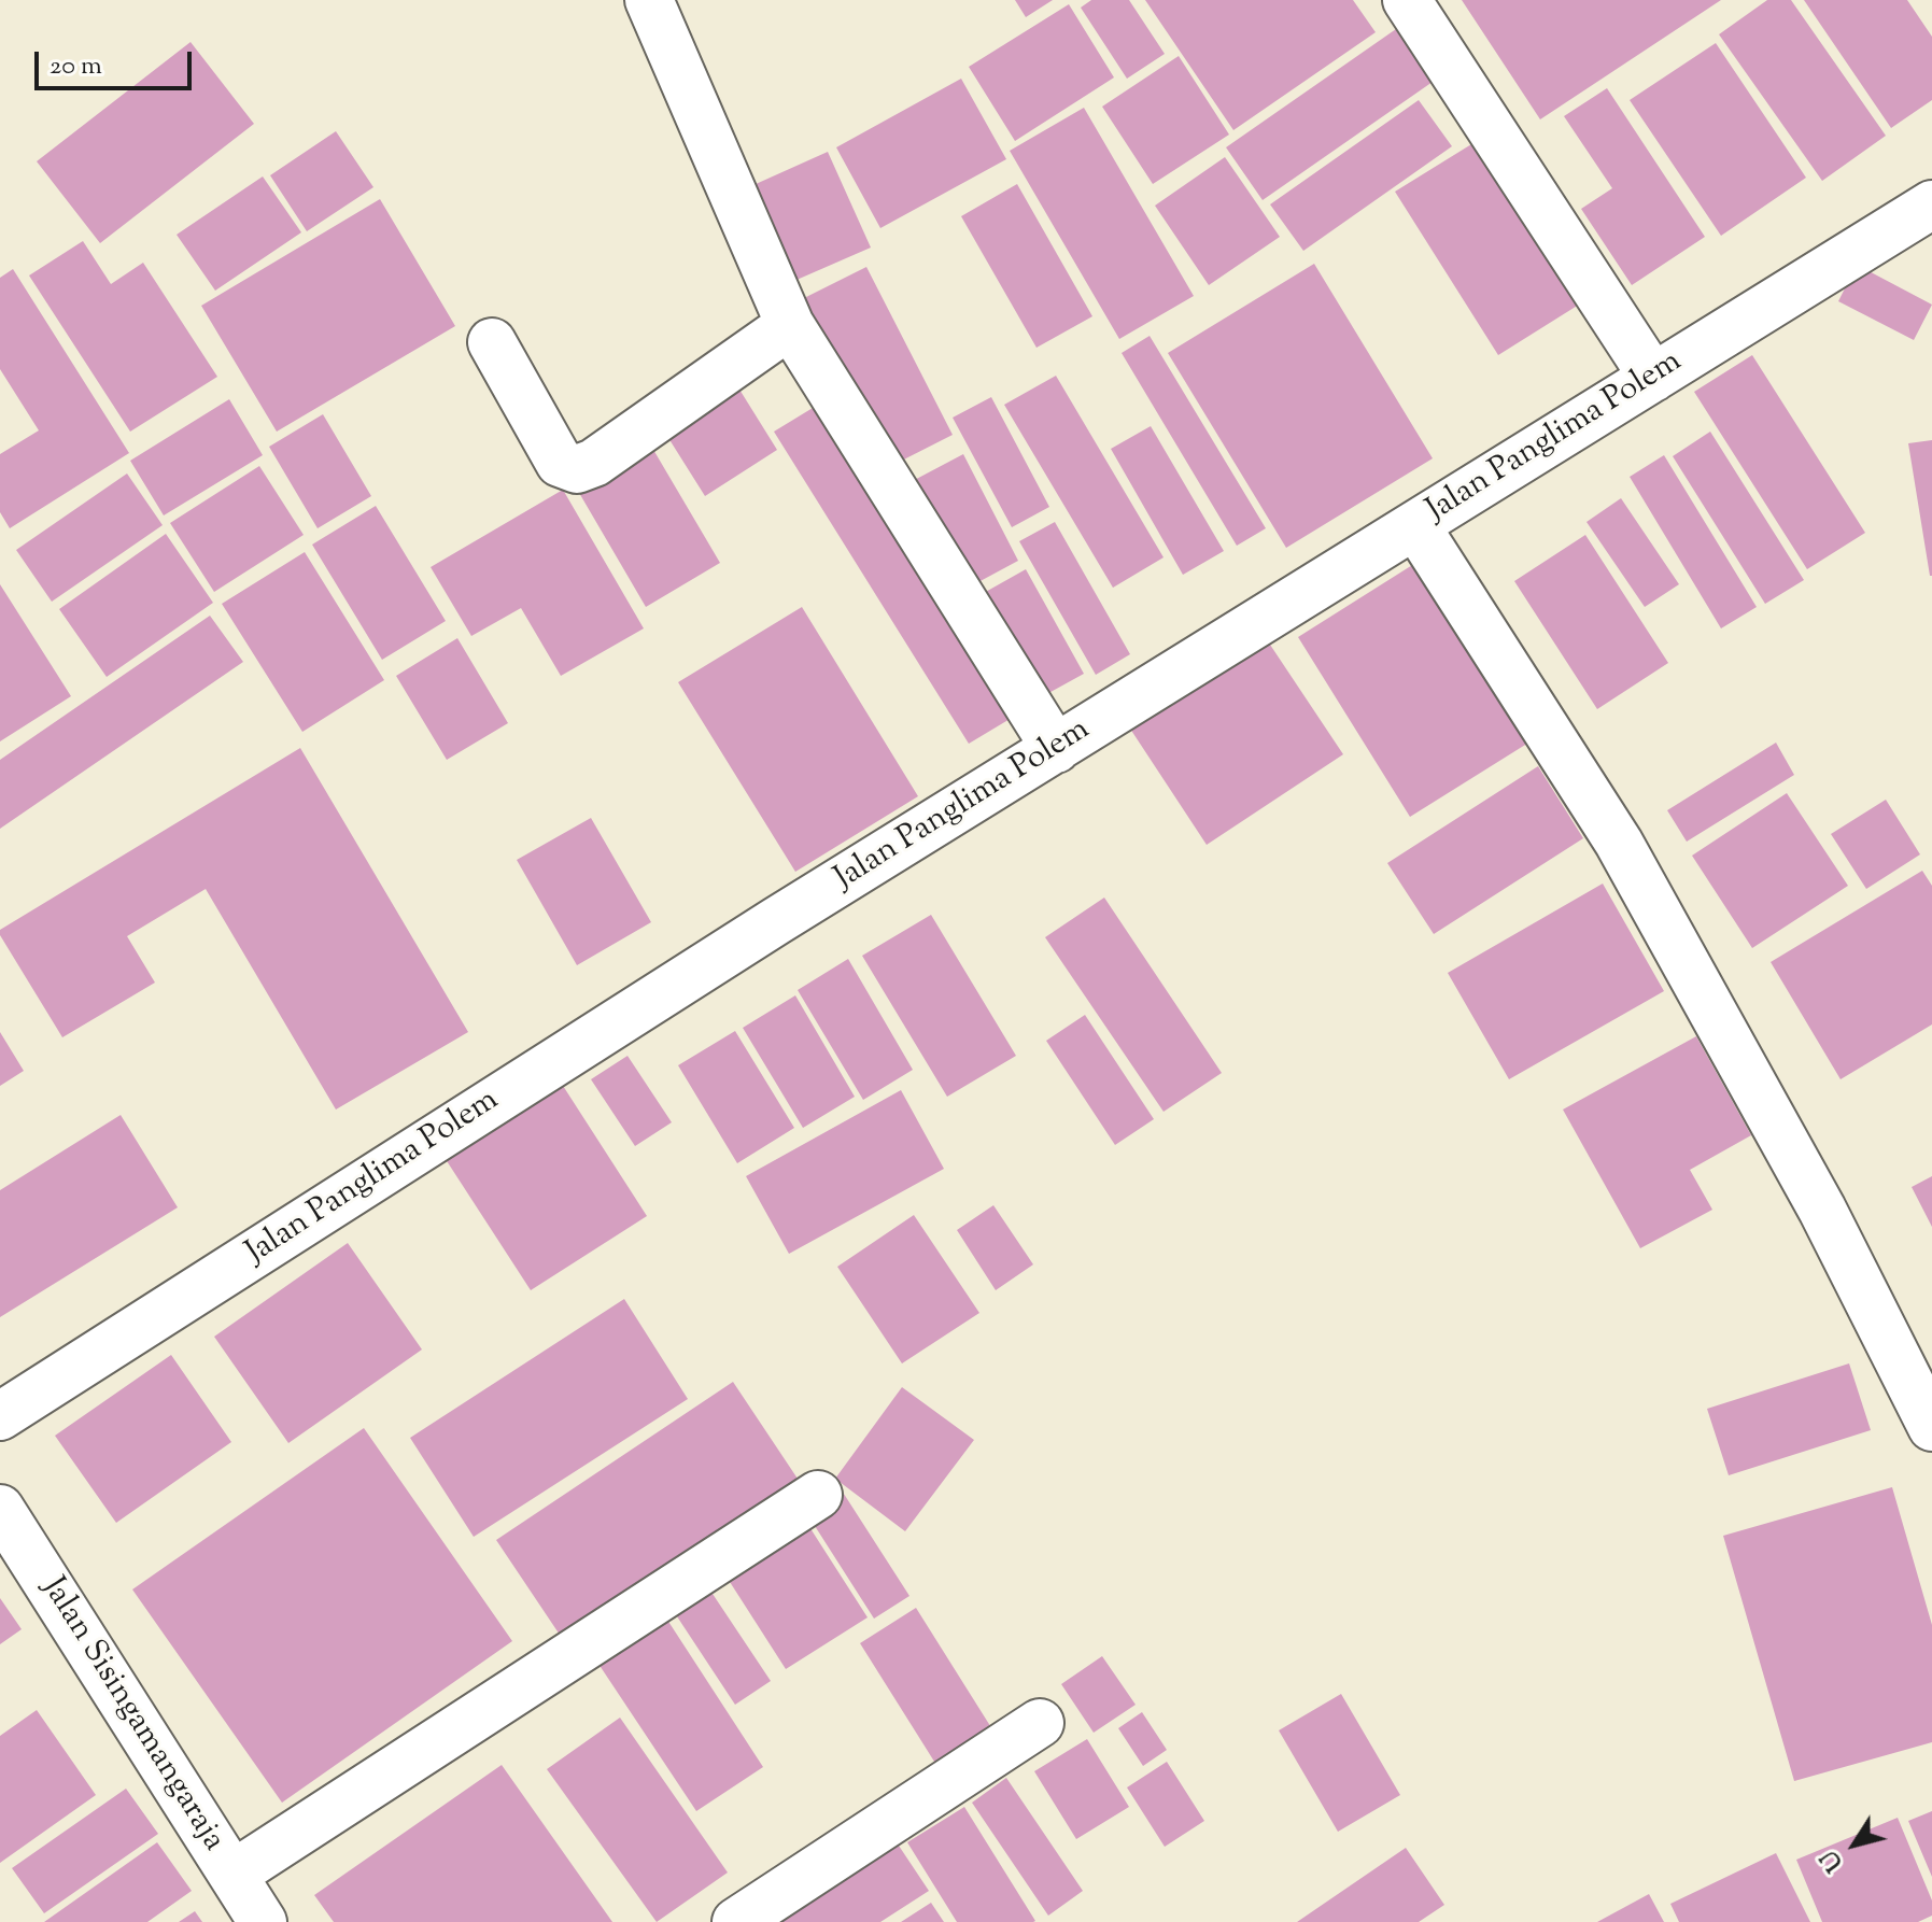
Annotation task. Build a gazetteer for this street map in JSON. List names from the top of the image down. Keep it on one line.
{"streets":{"street":["Jalan Panglima Polem","Jalan Sisingamangaraja"]},"scale_bar":"20 m","north":"bottom left"}
